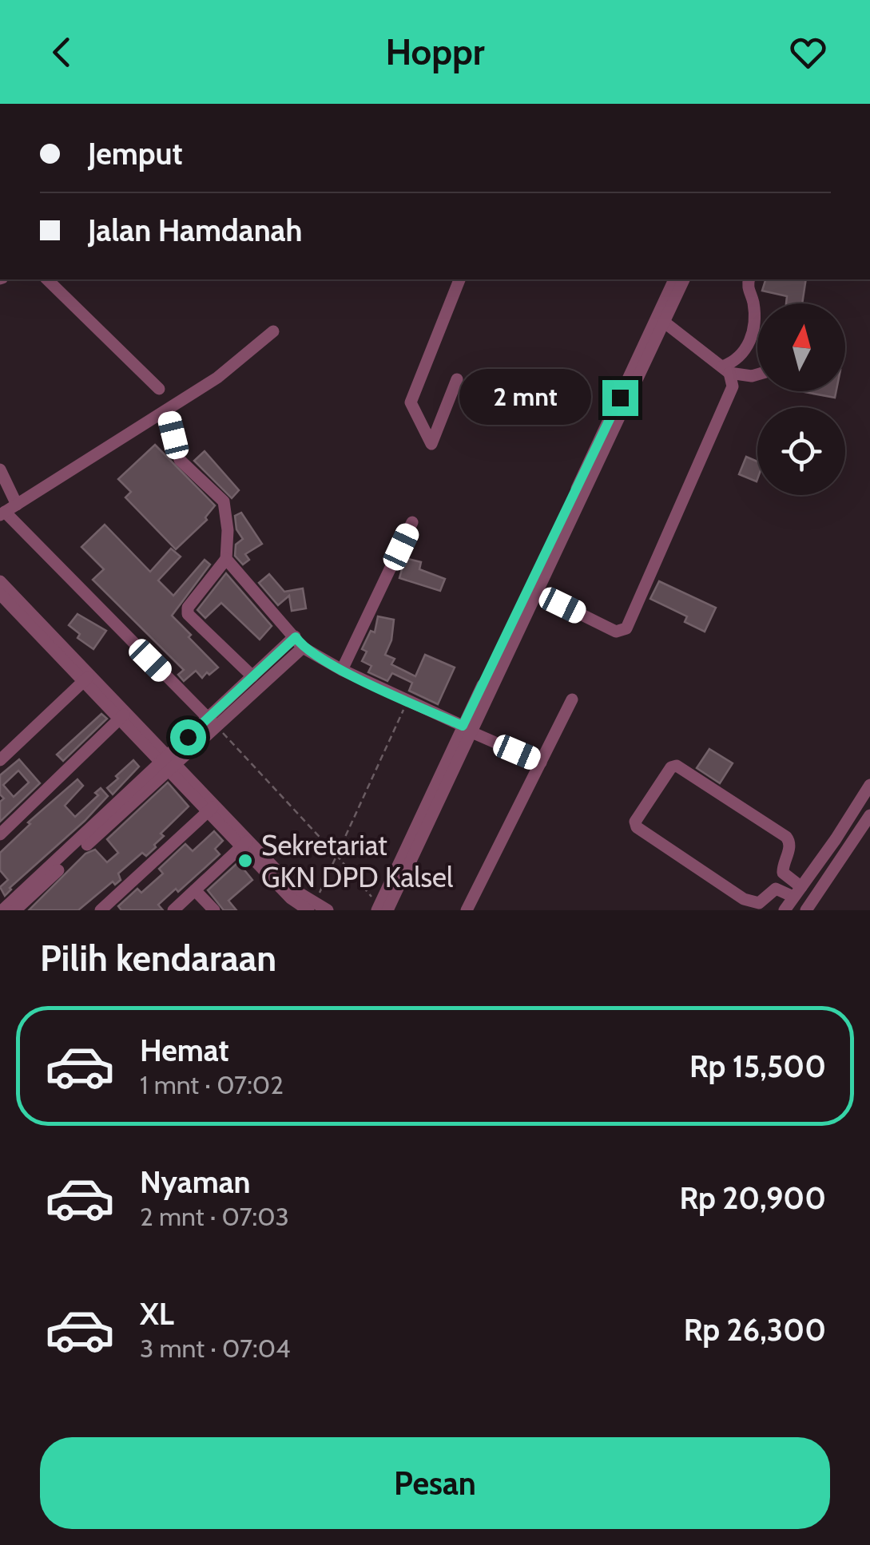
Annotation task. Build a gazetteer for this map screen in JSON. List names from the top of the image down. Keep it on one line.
{"places":["Sekretariat GKN DPD Kalsel"],"north":"top","page":{"header":"Hoppr","banner":["Jemput","Jalan Hamdanah"],"bubble":"2 mnt","heading":"Pilih kendaraan","list":[{"name":"Hemat","note":"1 mnt · 07:02","value":"Rp 15,500"},{"name":"Nyaman","note":"2 mnt · 07:03","value":"Rp 20,900"},{"name":"XL","note":"3 mnt · 07:04","value":"Rp 26,300"}],"buttons":"Pesan"}}
